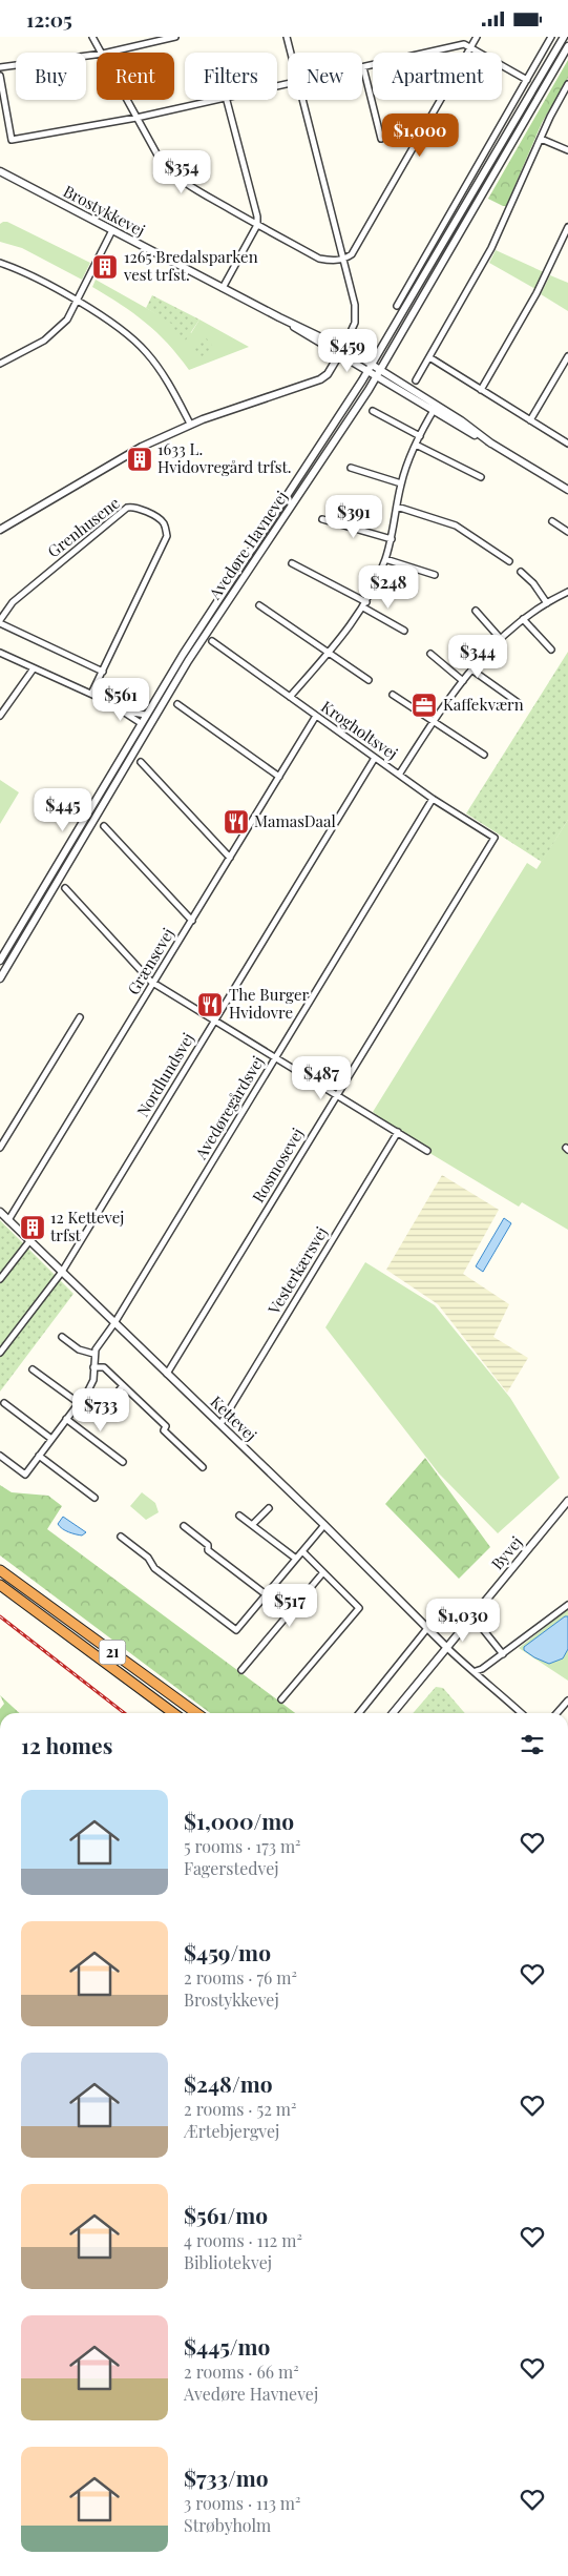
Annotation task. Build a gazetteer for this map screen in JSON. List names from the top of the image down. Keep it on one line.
{"streets":{"highway":["21"],"street":["Brostykkevej","Grenhusene","Avedøre Havnevej","Krogholtsvej","Grænsevej","Nordlundsvej","Avedøregårdsvej","Rosmosevej","Vesterkærsvej","Kettevej","Byvej"]},"crossings":[["Brostykkevej","Avedøre Havnevej"],["Krogholtsvej","Grænsevej"],["Krogholtsvej","Nordlundsvej"],["Krogholtsvej","Avedøregårdsvej"],["Krogholtsvej","Rosmosevej"],["Grænsevej","Kettevej"],["Nordlundsvej","Kettevej"],["Avedøregårdsvej","Kettevej"],["Rosmosevej","Kettevej"],["Vesterkærsvej","Kettevej"],["Kettevej","Byvej"]],"places":{"building":["1265 Bredalsparken vest trfst.","1633 L. Hvidovregård trfst.","12 Kettevej trfst"],"office":["Kaffekværn"],"restaurant":["MamasDaal","The Burger Hvidovre"]},"page":{"status":"12:05","chip":["Buy","Rent","Filters","New","Apartment"],"price":["$1,000","$354","$459","$391","$248","$344","$561","$445","$487","$733","$517","$1,030"],"heading":"12 homes","list":[{"name":"$1,000/mo","note":"5 rooms · 173 m² · Fagerstedvej"},{"name":"$459/mo","note":"2 rooms · 76 m² · Brostykkevej"},{"name":"$248/mo","note":"2 rooms · 52 m² · Ærtebjergvej"},{"name":"$561/mo","note":"4 rooms · 112 m² · Bibliotekvej"},{"name":"$445/mo","note":"2 rooms · 66 m² · Avedøre Havnevej"},{"name":"$733/mo","note":"3 rooms · 113 m² · Strøbyholm"}]}}
